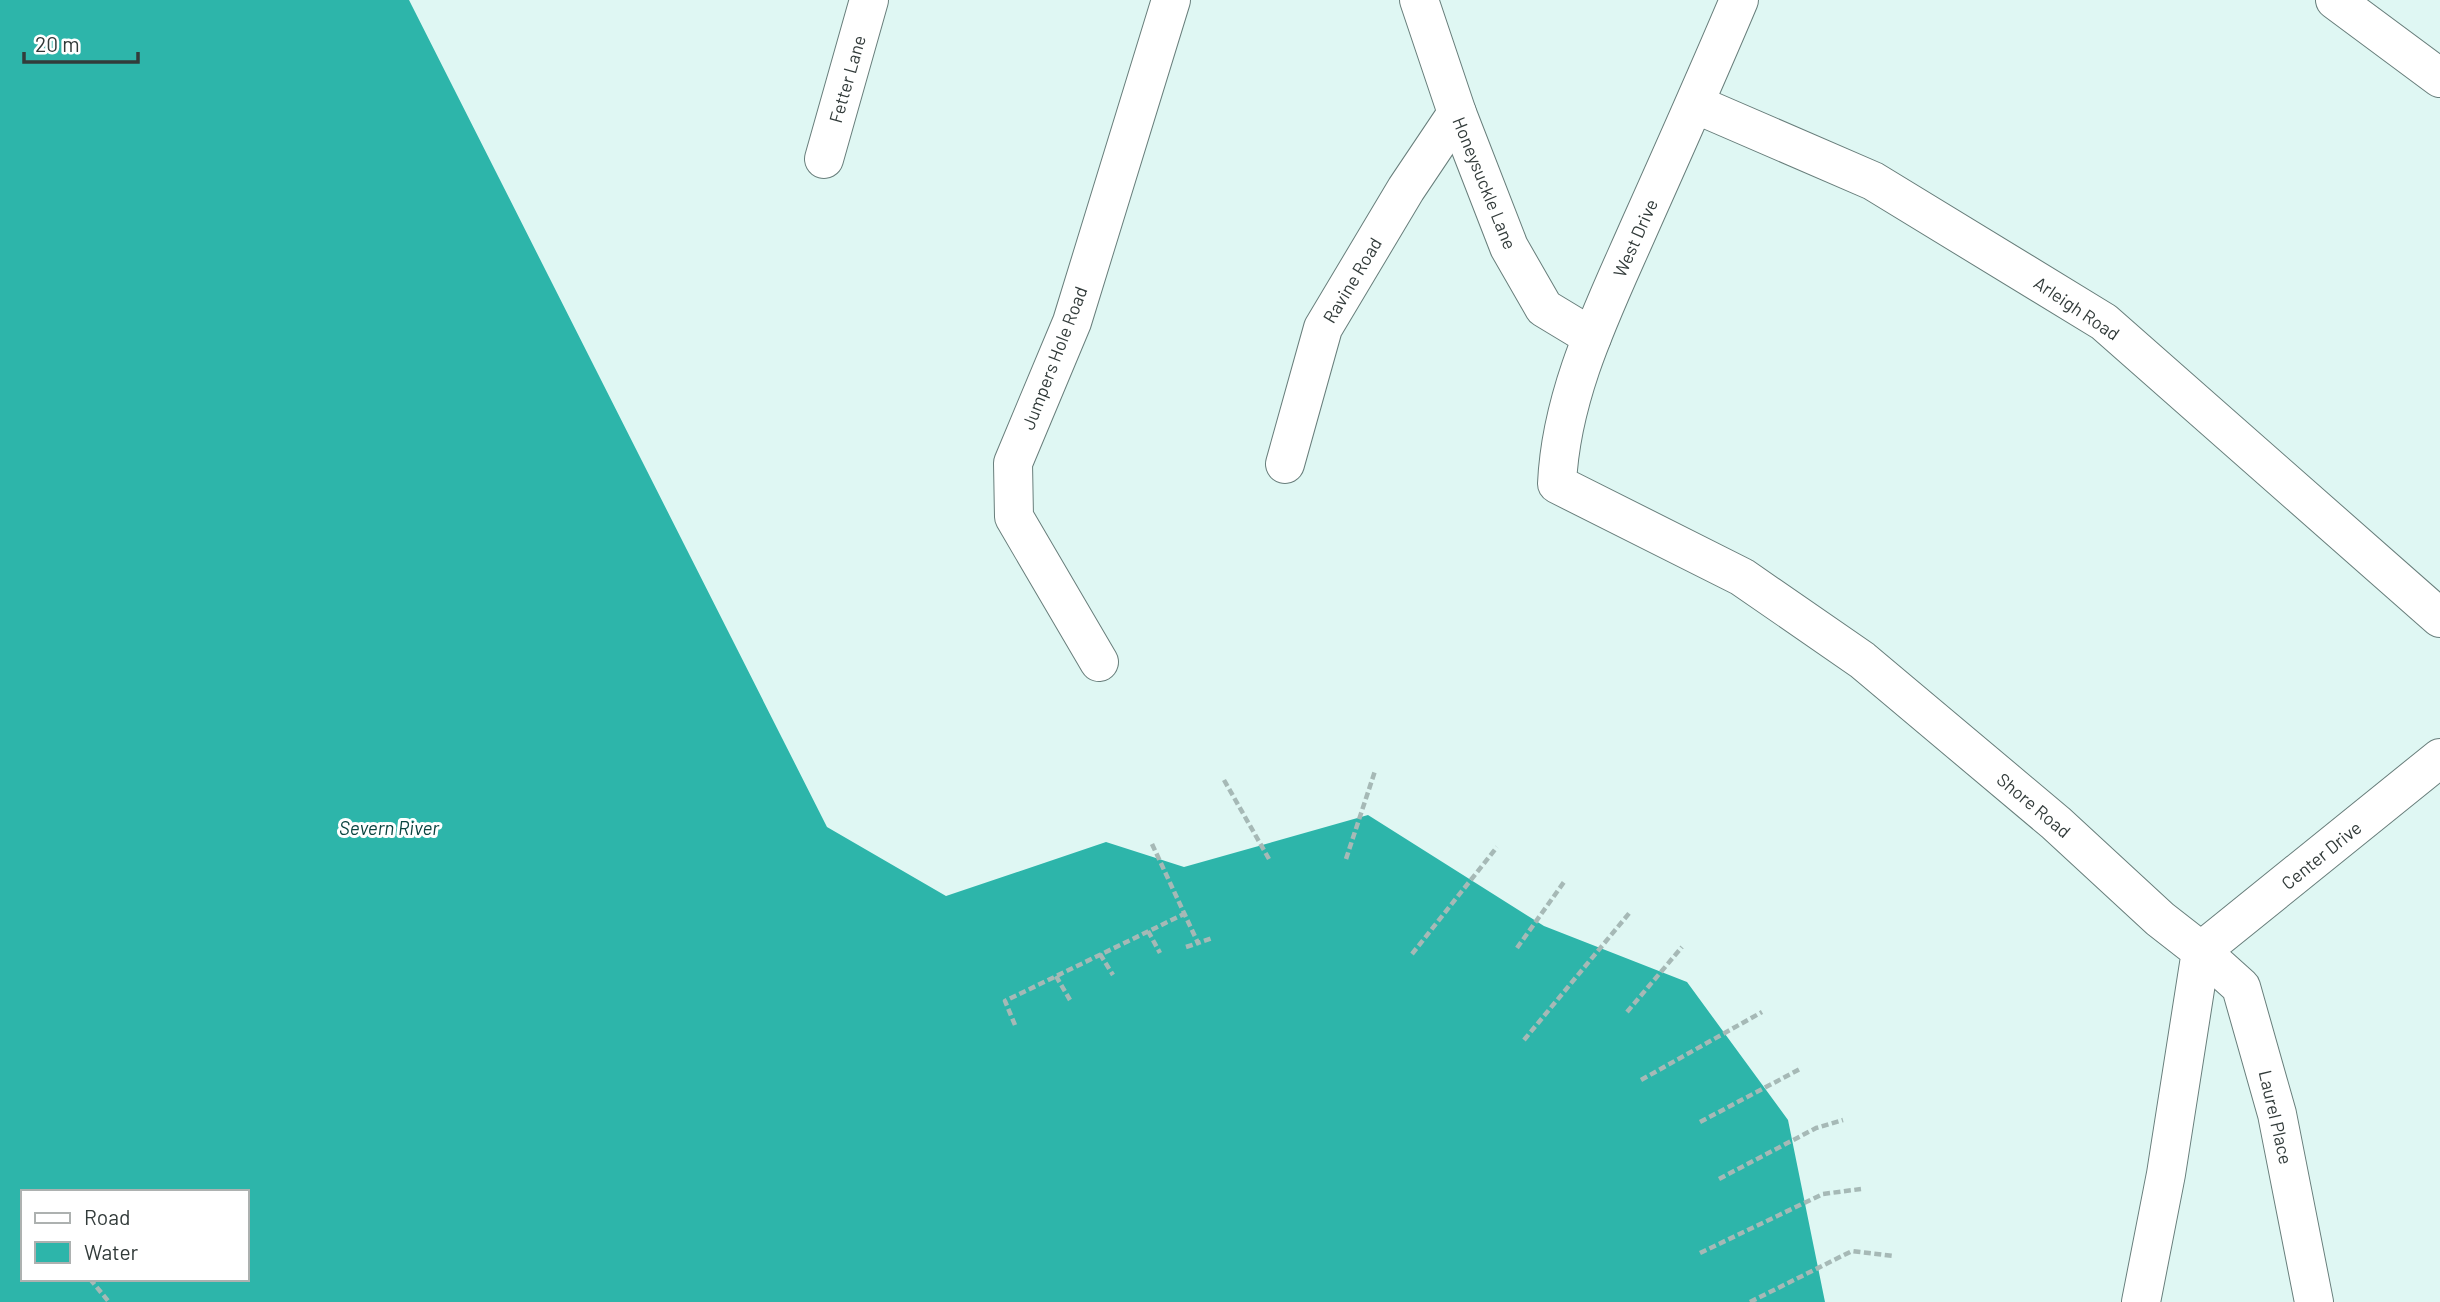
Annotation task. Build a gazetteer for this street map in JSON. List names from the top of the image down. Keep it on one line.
{"streets":{"street":["Fetter Lane","Honeysuckle Lane","West Drive","Ravine Road","Arleigh Road","Jumpers Hole Road","Shore Road","Center Drive","Laurel Place"]},"crossings":[["Honeysuckle Lane","West Drive"],["Honeysuckle Lane","Ravine Road"],["West Drive","Arleigh Road"],["West Drive","Shore Road"],["Shore Road","Center Drive"],["Shore Road","Laurel Place"],["Center Drive","Laurel Place"]],"water":["Severn River"],"legend":["Road","Water"],"scale_bar":"20 m"}
